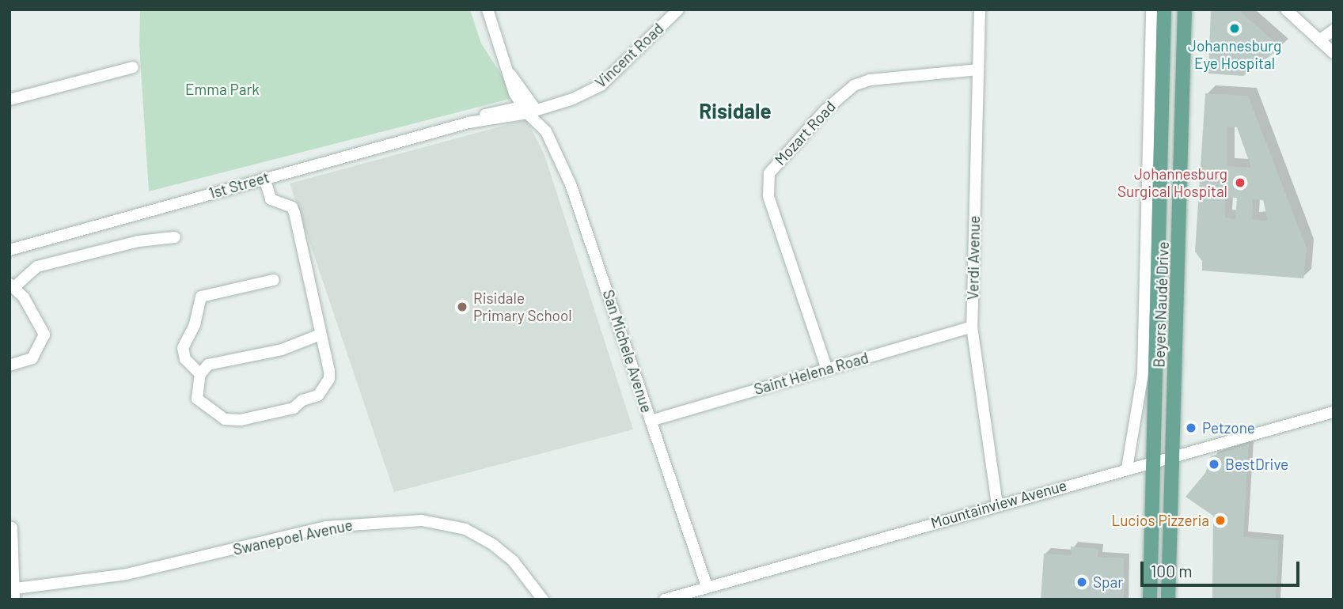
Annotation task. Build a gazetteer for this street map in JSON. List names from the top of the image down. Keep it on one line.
{"streets":{"main road":["Beyers Naudé Drive"],"street":["Vincent Road","Mozart Road","1st Street","Verdi Avenue","San Michele Avenue","Saint Helena Road","Mountainview Avenue","Swanepoel Avenue"]},"crossings":[["Vincent Road","1st Street"],["Vincent Road","San Michele Avenue"],["Mozart Road","Verdi Avenue"],["Mozart Road","Saint Helena Road"],["1st Street","San Michele Avenue"],["Verdi Avenue","Saint Helena Road"],["Verdi Avenue","Mountainview Avenue"],["Beyers Naudé Drive","Mountainview Avenue"],["San Michele Avenue","Saint Helena Road"],["San Michele Avenue","Mountainview Avenue"]],"districts":["Risidale"],"parks":["Emma Park"],"places":["Johannesburg Eye Hospital","Johannesburg Surgical Hospital","Risidale Primary School","Petzone","BestDrive","Lucios Pizzeria","Spar"],"scale_bar":"100 m"}
